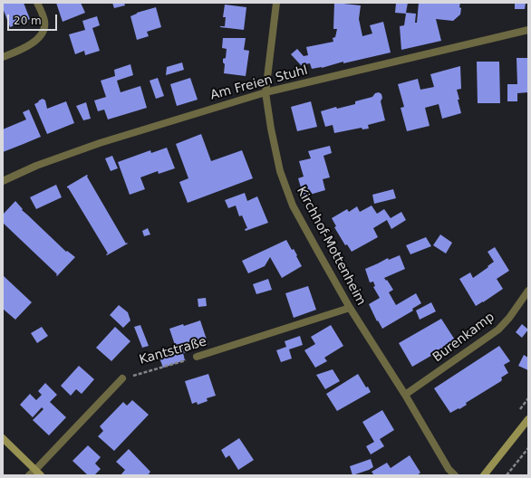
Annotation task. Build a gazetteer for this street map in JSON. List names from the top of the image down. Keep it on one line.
{"streets":{"street":["Am Freien Stuhl","Kirchhof-Mottenheim","Burenkamp","Kantstraße"]},"crossings":[["Am Freien Stuhl","Kirchhof-Mottenheim"],["Kirchhof-Mottenheim","Burenkamp"],["Kirchhof-Mottenheim","Kantstraße"]],"scale_bar":"20 m"}
